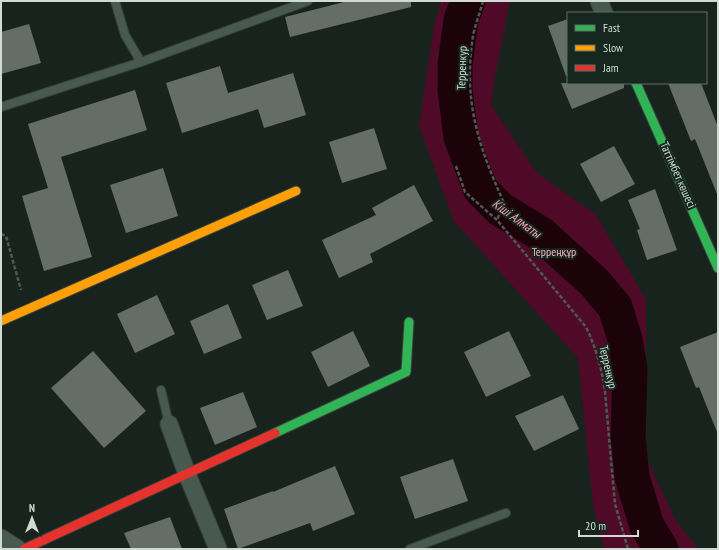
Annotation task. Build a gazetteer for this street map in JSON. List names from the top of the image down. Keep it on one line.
{"streets":{"street":["Таттімбет көшесі"],"path":["Терренкур"]},"water":["Кіші Алматы"],"parks":["Терреңқұр"],"legend":["Fast","Slow","Jam"],"scale_bar":"20 m","north":"top"}
